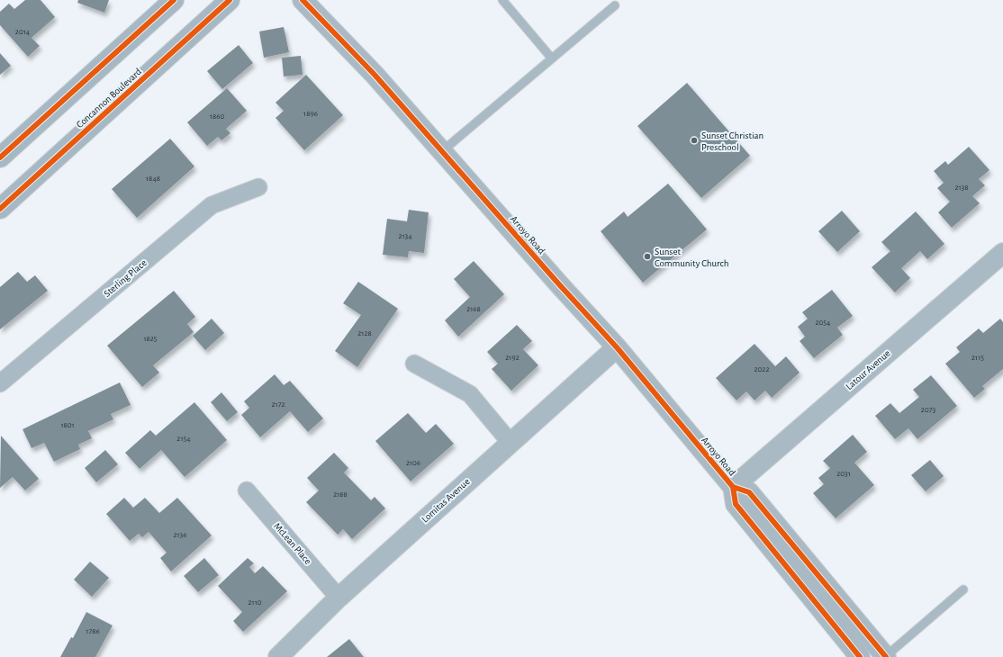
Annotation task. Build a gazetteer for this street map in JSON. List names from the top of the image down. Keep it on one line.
{"streets":{"main road":["Concannon Boulevard"],"street":["Arroyo Road","Sterling Place","Latour Avenue","Lomitas Avenue","McLean Place"]},"crossings":[["Arroyo Road","Latour Avenue"],["Arroyo Road","Lomitas Avenue"],["Lomitas Avenue","McLean Place"]],"places":["Sunset Christian Preschool","Sunset Community Church"],"house_numbers":["2014","1896","1860","1848","2138","2134","2168","2054","2128","1825","2192","2115","2022","2172","2073","1801","2154","2106","2031","2188","2136","2110","1786"]}
